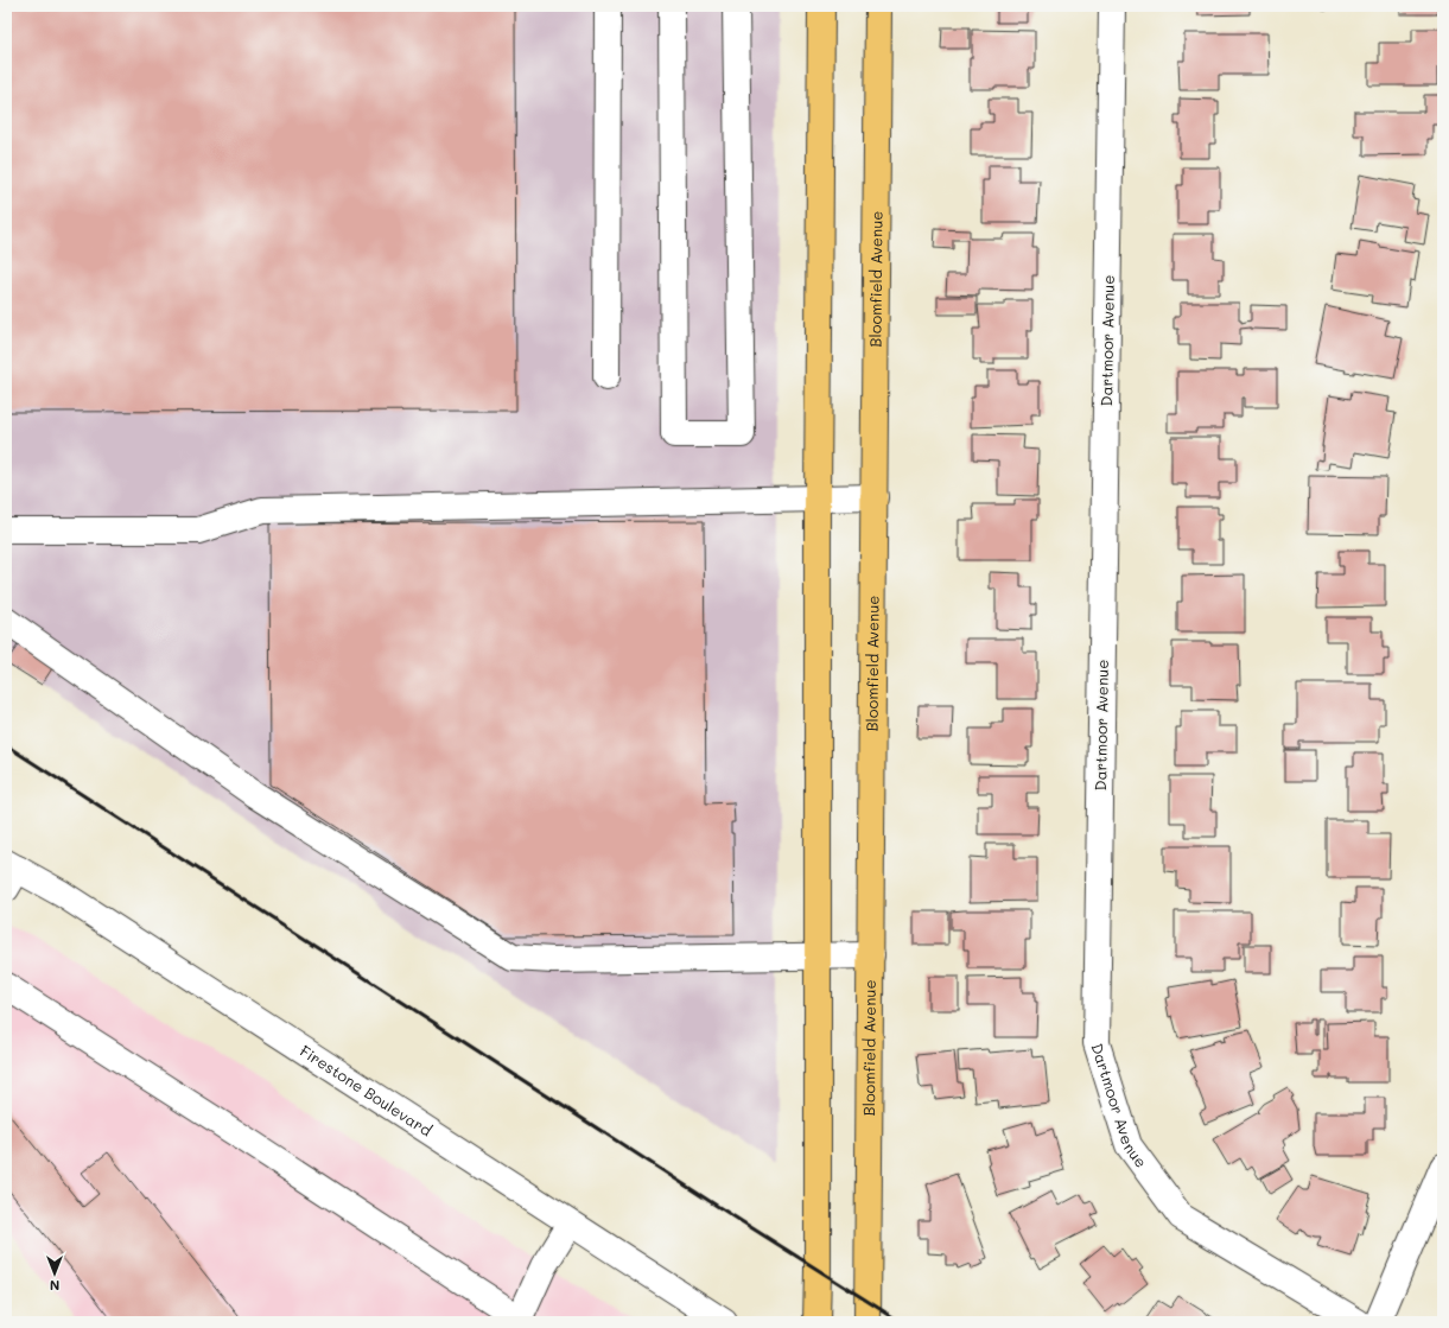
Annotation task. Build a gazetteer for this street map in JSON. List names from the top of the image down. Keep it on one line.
{"streets":{"main road":["Bloomfield Avenue"],"street":["Dartmoor Avenue","Firestone Boulevard"]},"north":"bottom"}
